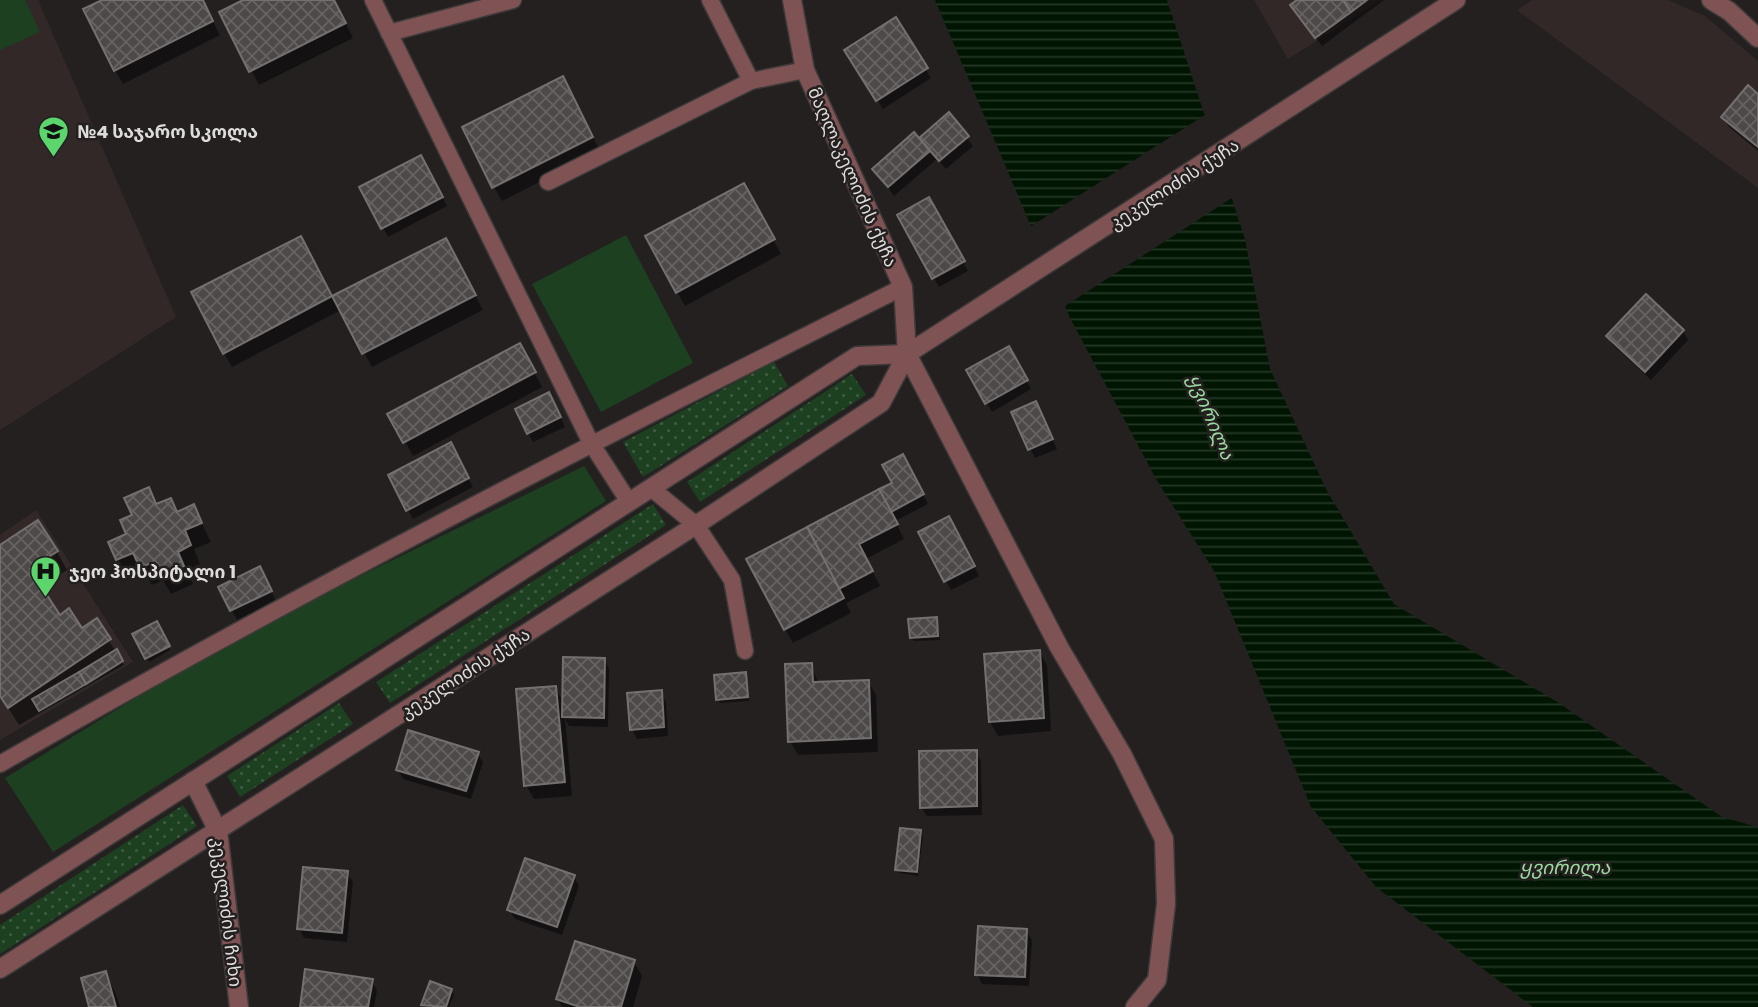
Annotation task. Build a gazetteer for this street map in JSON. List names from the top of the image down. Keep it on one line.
{"streets":{"street":["მაღლაკელიძის ქუჩა","კეკელიძის ქუჩა","კეკელიძის ჩიხი"]},"crossings":[["მაღლაკელიძის ქუჩა","კეკელიძის ქუჩა"],["კეკელიძის ქუჩა","კეკელიძის ჩიხი"]],"water":["ყვირილა"],"places":{"school or university":["№4 საჯარო სკოლა"],"hospital":["ჯეო ჰოსპიტალი 1"]}}
